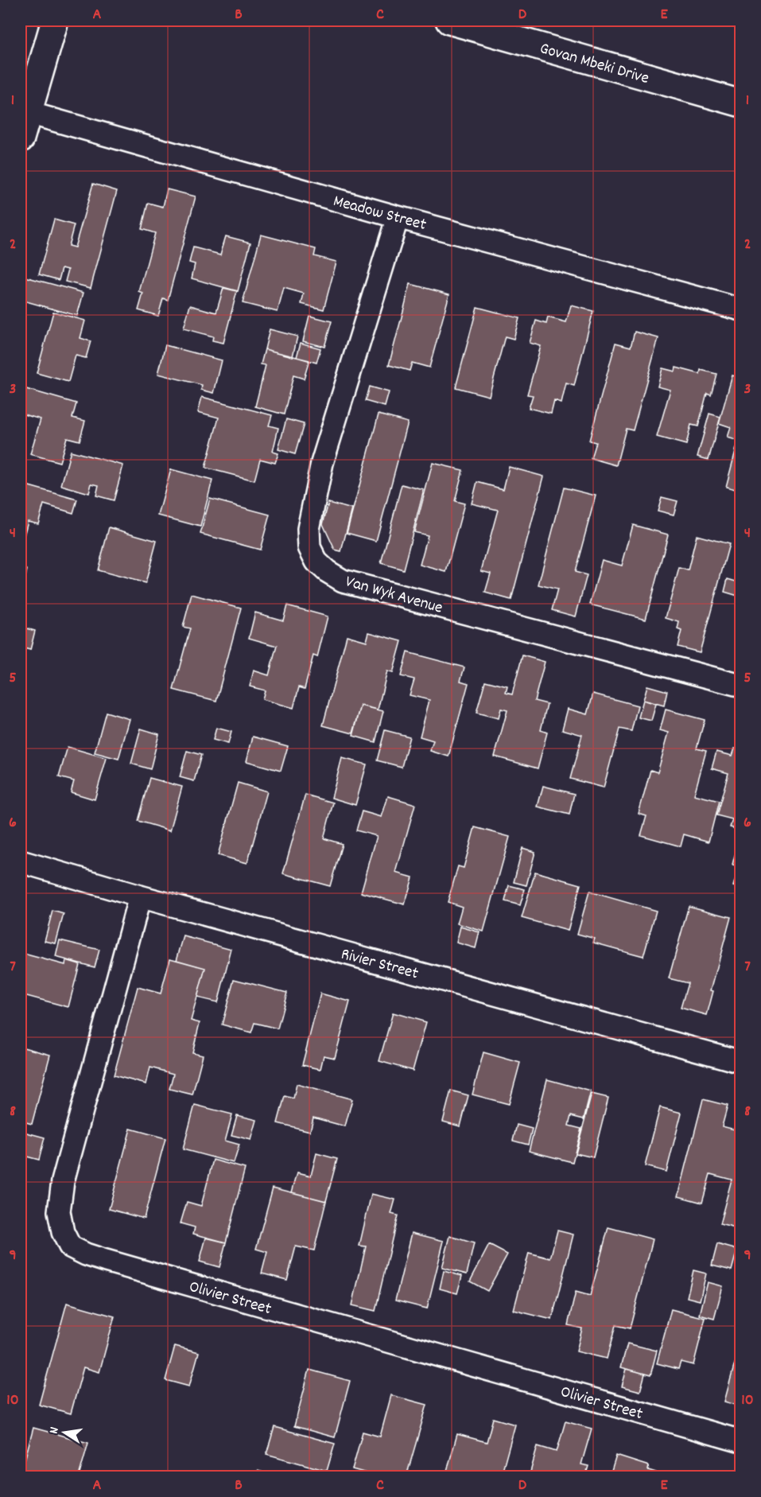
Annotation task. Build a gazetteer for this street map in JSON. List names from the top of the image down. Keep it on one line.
{"streets":{"main road":["Govan Mbeki Drive"],"street":["Meadow Street","Van Wyk Avenue","Rivier Street","Olivier Street"]},"crossings":[["Meadow Street","Van Wyk Avenue"],["Rivier Street","Olivier Street"]],"north":"left","grid":{"columns":["A","B","C","D","E"],"rows":["1","2","3","4","5","6","7","8","9","10"]}}
